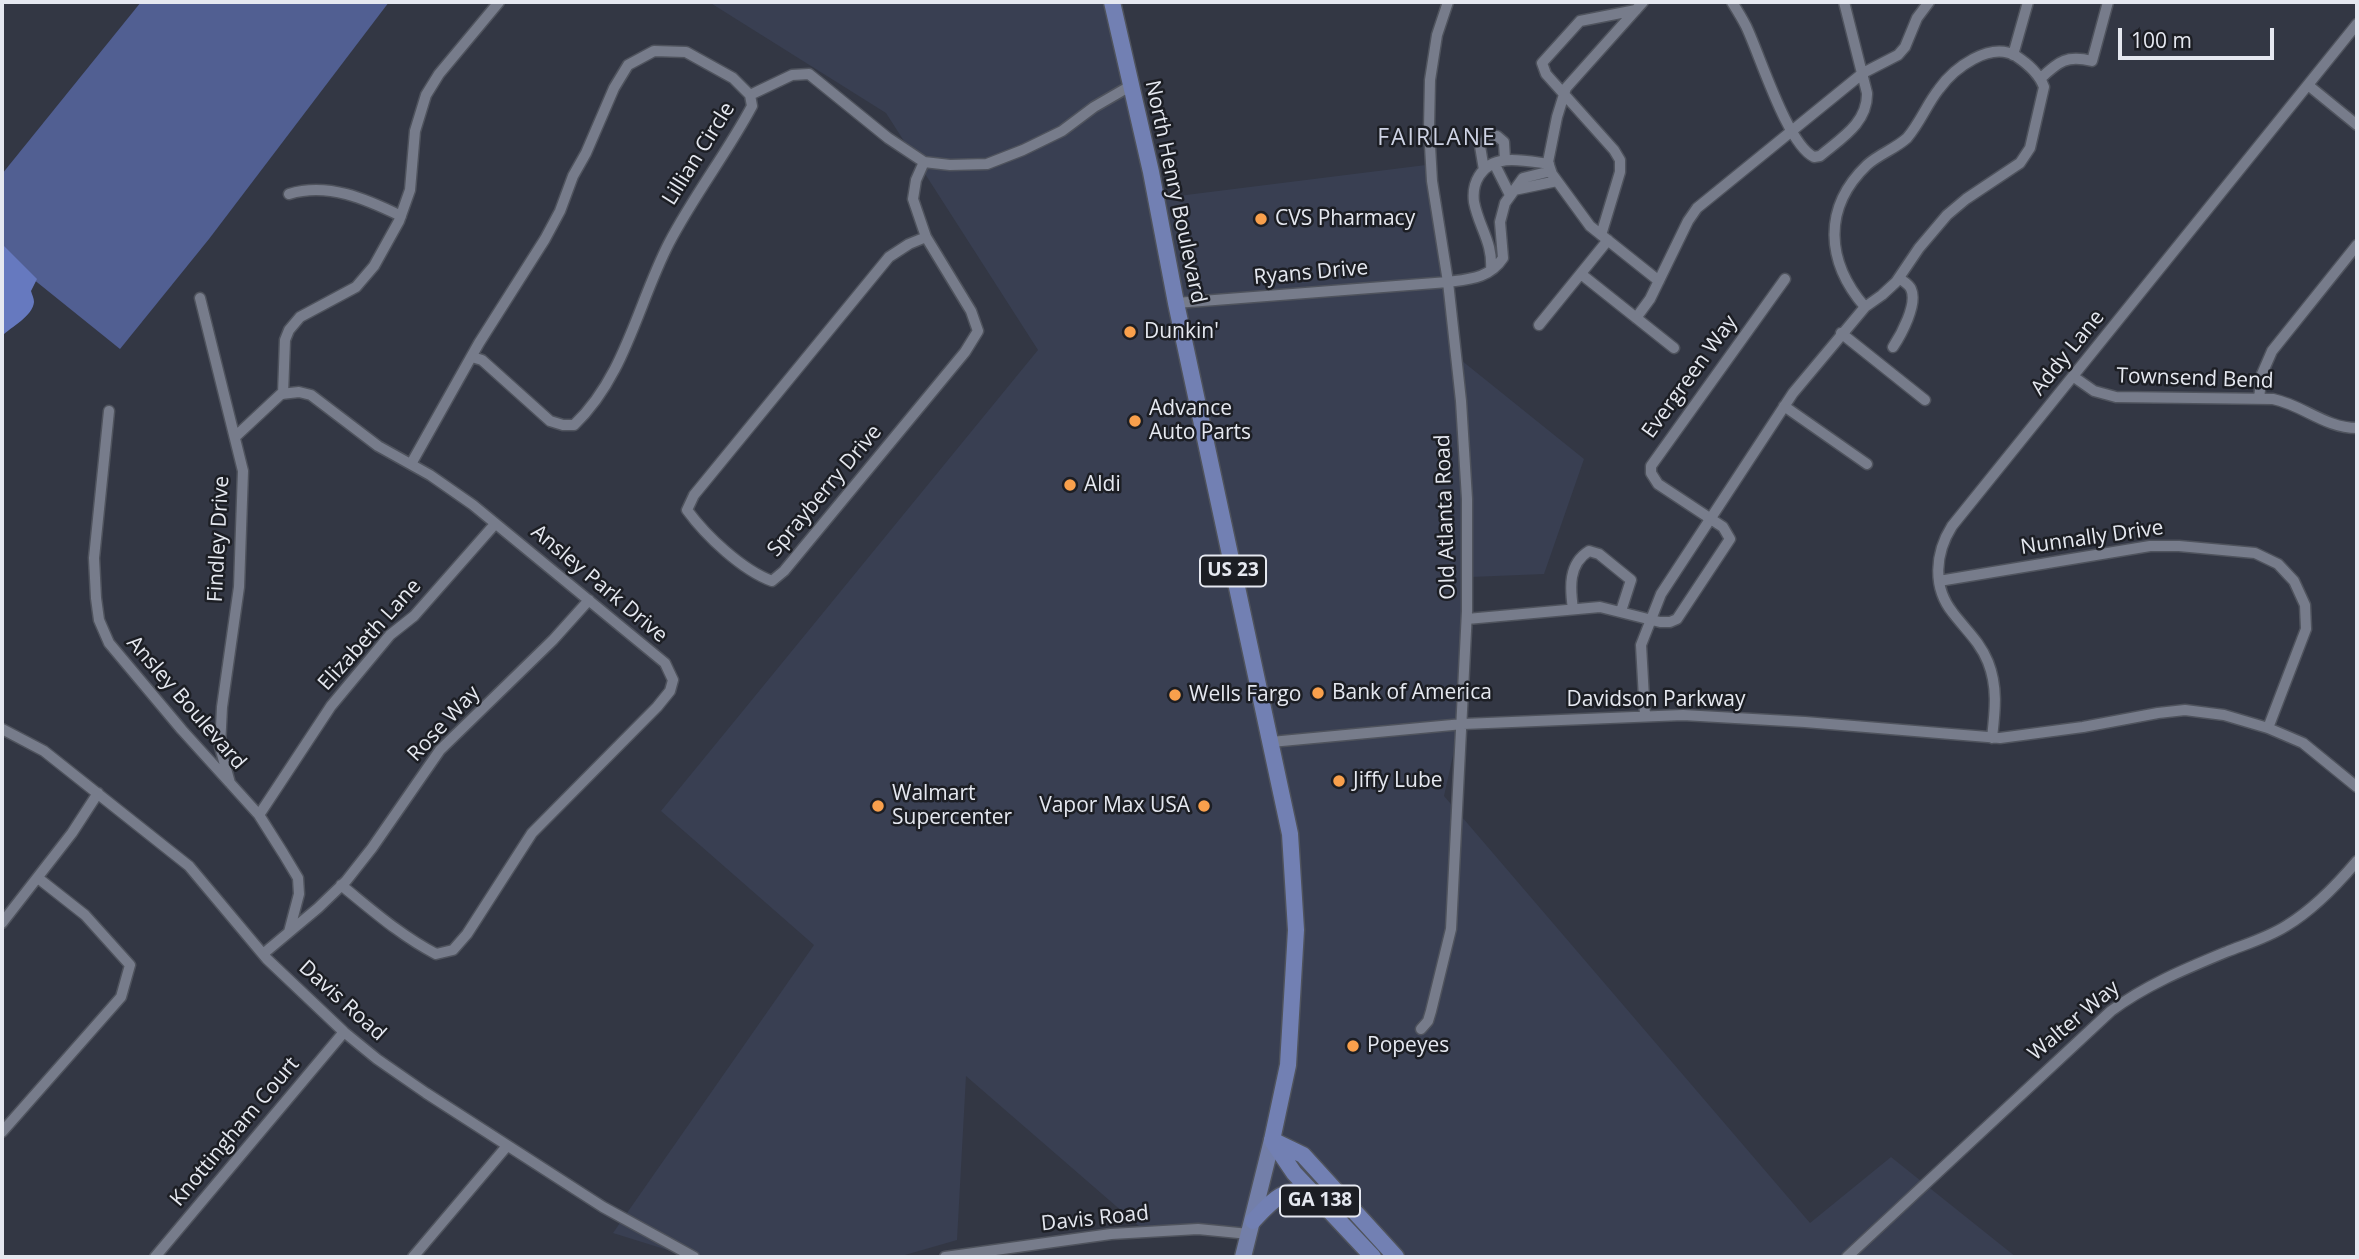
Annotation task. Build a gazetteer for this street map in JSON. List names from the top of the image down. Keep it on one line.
{"streets":{"highway":["North Henry Boulevard","US 23","GA 138"],"street":["Lillian Circle","Ryans Drive","Addy Lane","Evergreen Way","Townsend Bend","Sprayberry Drive","Old Atlanta Road","Nunnally Drive","Findley Drive","Ansley Park Drive","Elizabeth Lane","Davidson Parkway","Ansley Boulevard","Rose Way","Davis Road","Walter Way","Knottingham Court"]},"crossings":[["Lillian Circle","Ansley Park Drive"],["North Henry Boulevard","Ryans Drive"],["North Henry Boulevard","Davidson Parkway"],["North Henry Boulevard","Davis Road"],["North Henry Boulevard","GA 138"],["Ryans Drive","Old Atlanta Road"],["Addy Lane","Townsend Bend"],["Addy Lane","Nunnally Drive"],["Evergreen Way","Old Atlanta Road"],["Old Atlanta Road","Davidson Parkway"],["Nunnally Drive","Davidson Parkway"],["Findley Drive","Ansley Boulevard"],["Ansley Park Drive","Elizabeth Lane"],["Ansley Park Drive","Rose Way"],["Elizabeth Lane","Ansley Boulevard"],["Davis Road","Knottingham Court"]],"districts":["FAIRLANE"],"places":["CVS Pharmacy","Dunkin'","Advance Auto Parts","Aldi","Bank of America","Wells Fargo","Jiffy Lube","Walmart Supercenter","Vapor Max USA","Popeyes"],"scale_bar":"100 m"}
